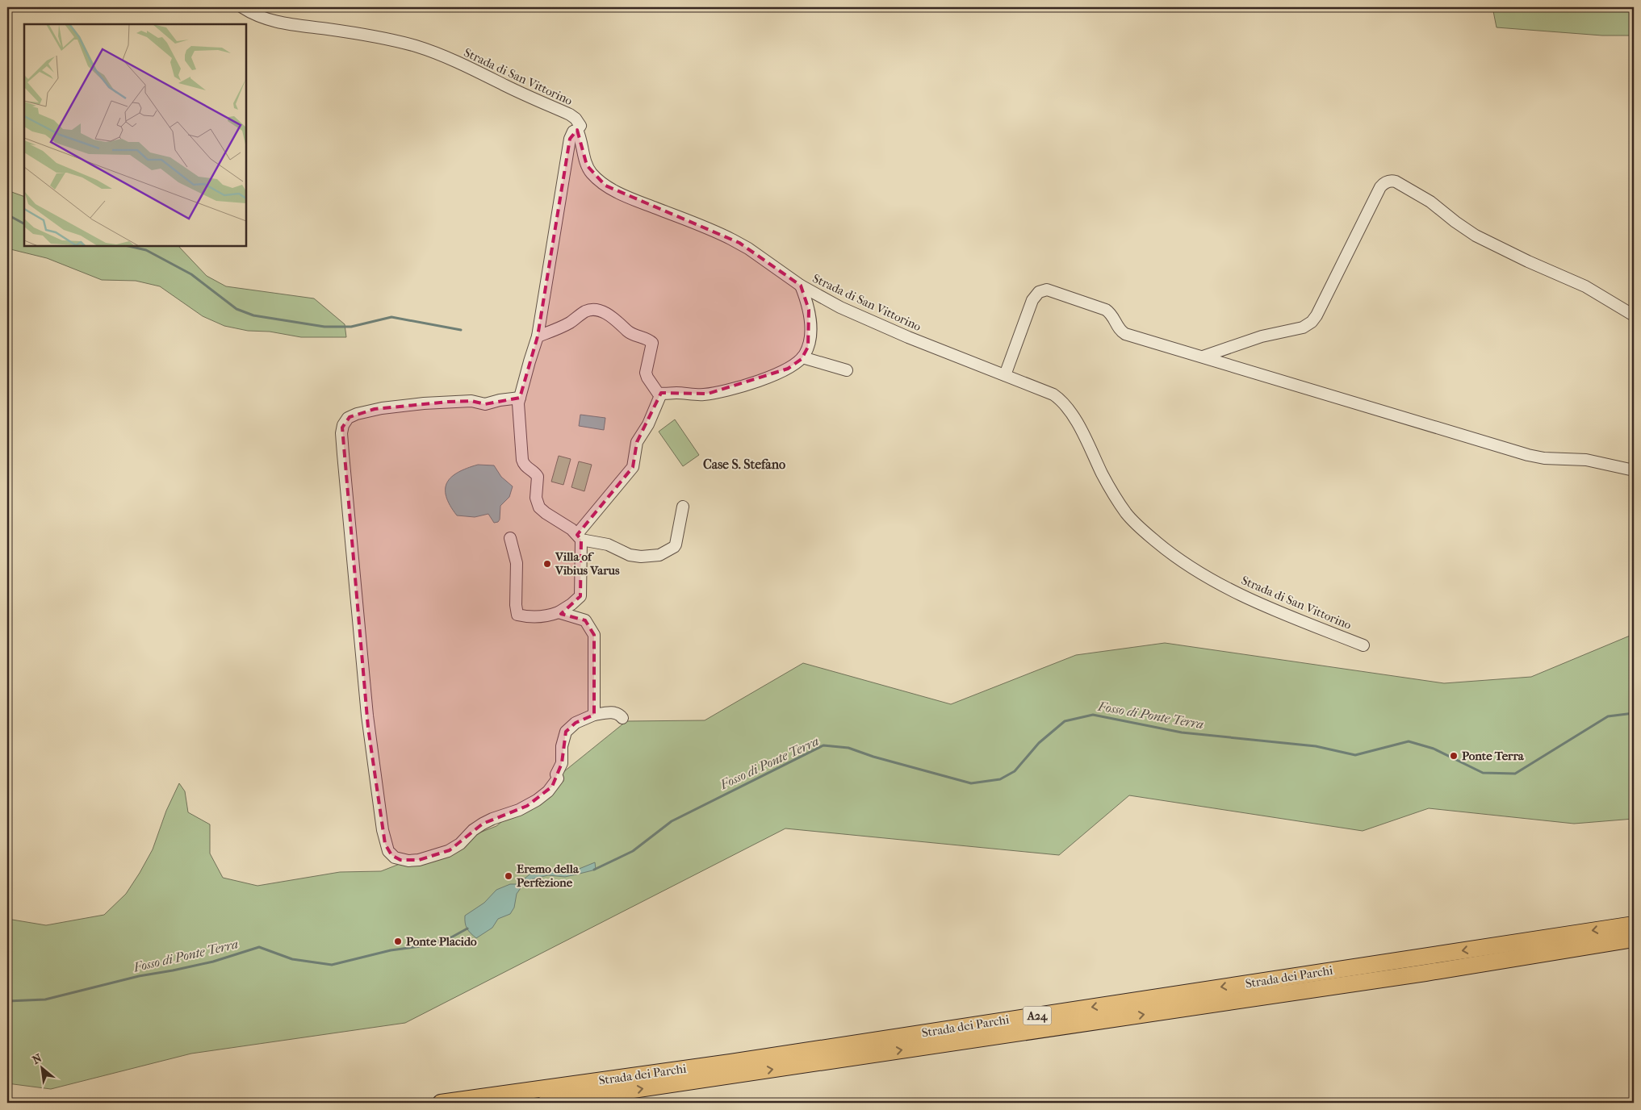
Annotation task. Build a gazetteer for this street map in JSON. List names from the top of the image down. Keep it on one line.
{"streets":{"highway":["Strada dei Parchi","A24"],"street":["Strada di San Vittorino"]},"districts":["Case S. Stefano"],"water":["Fosso di Ponte Terra"],"places":["Villa of Vibius Varus","Ponte Terra","Eremo della Perfezione","Ponte Placido"],"north":"top left"}
